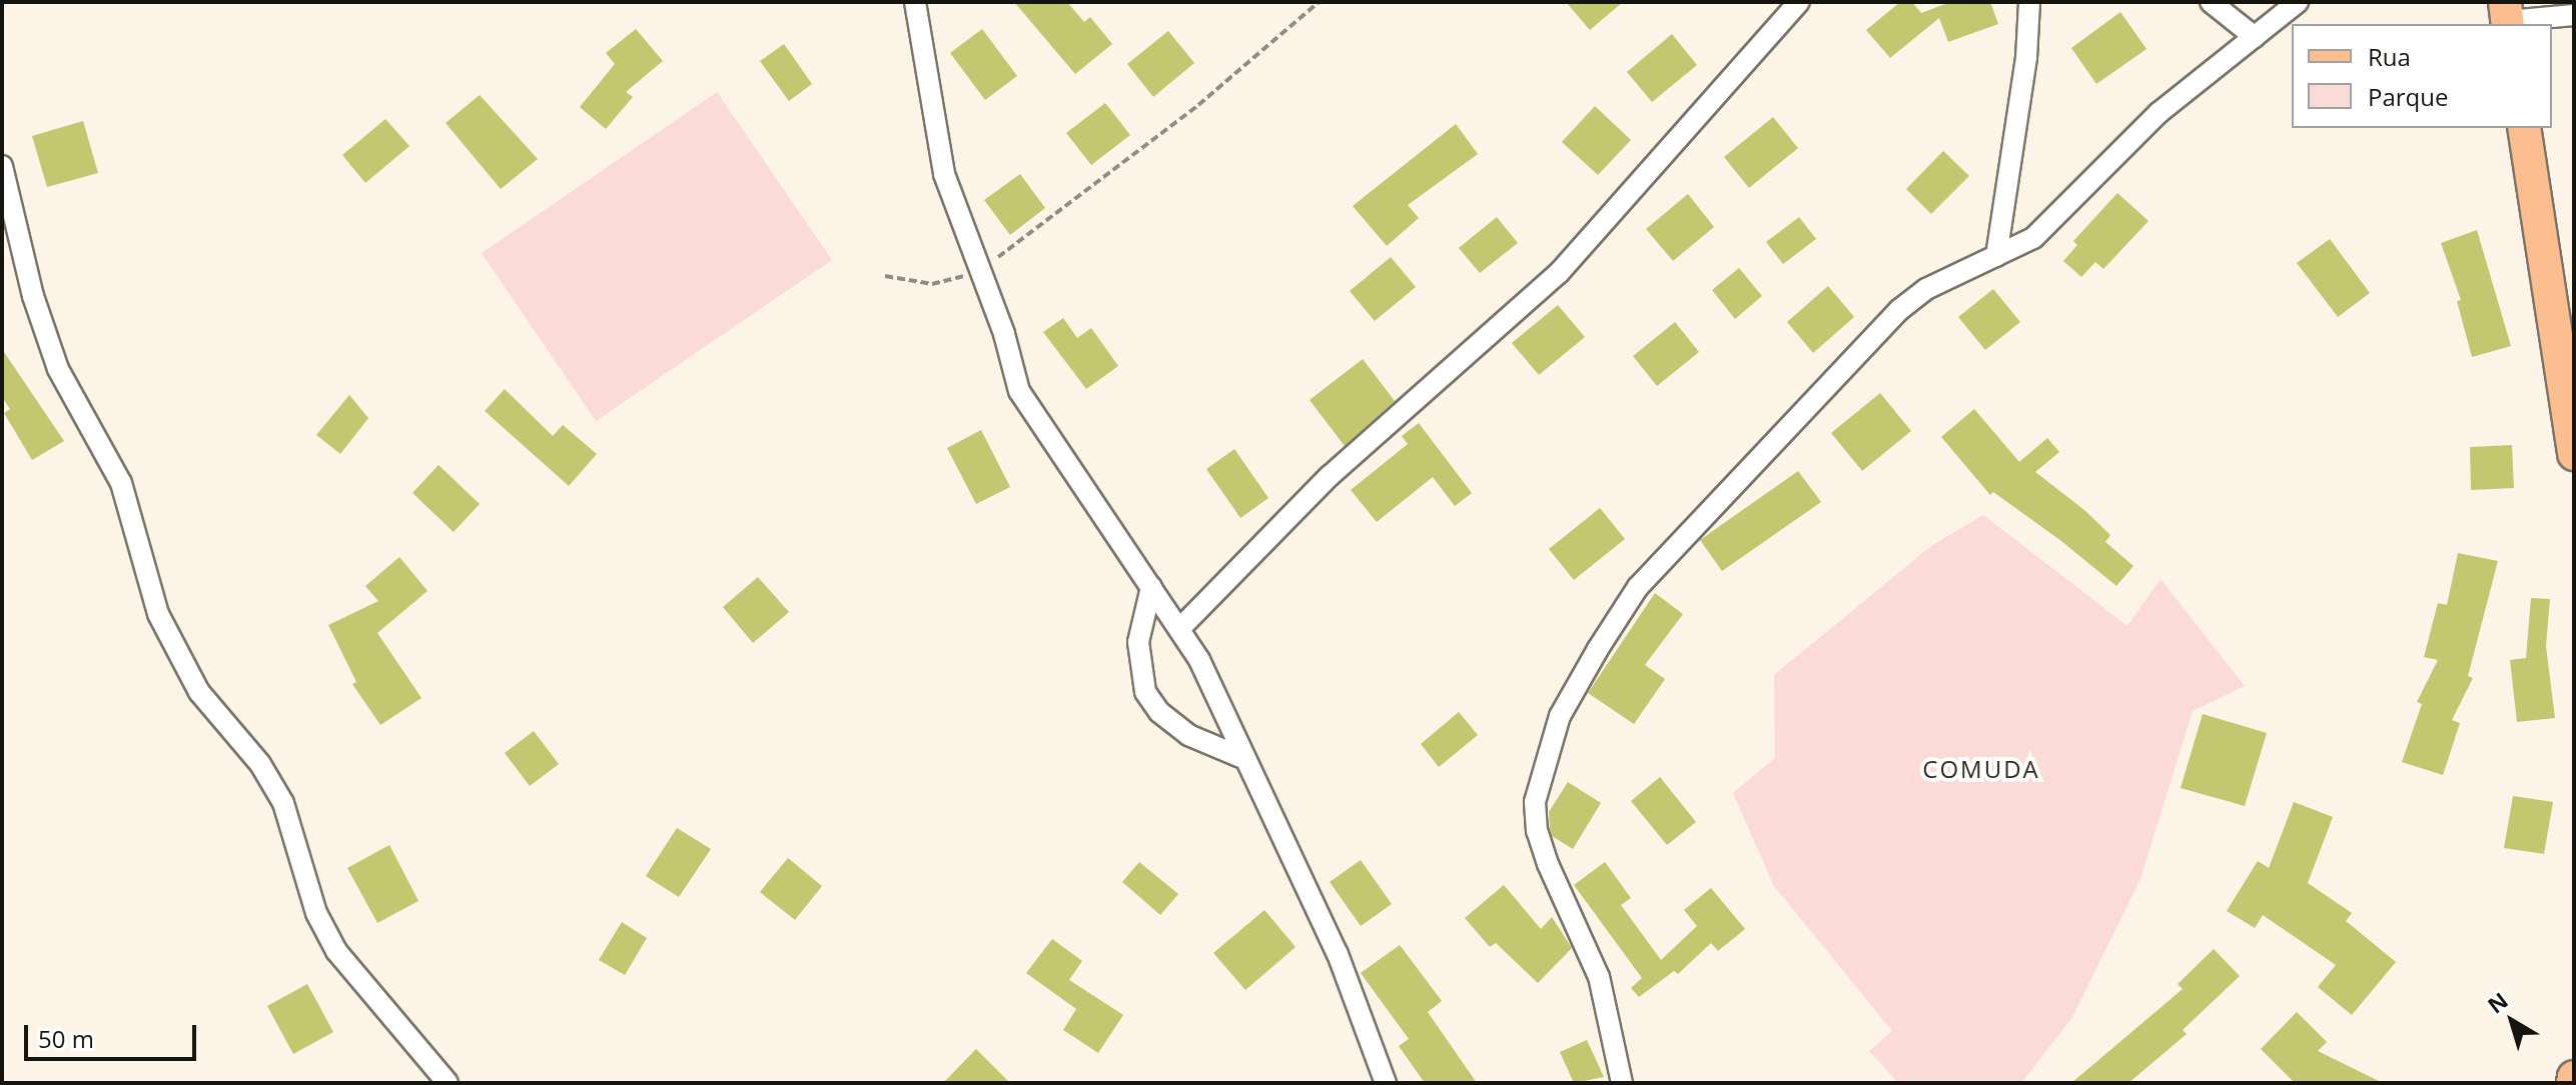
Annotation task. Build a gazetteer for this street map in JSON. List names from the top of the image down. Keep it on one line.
{"districts":["COMUDA"],"legend":["Rua","Parque"],"scale_bar":"50 m","north":"top left"}
